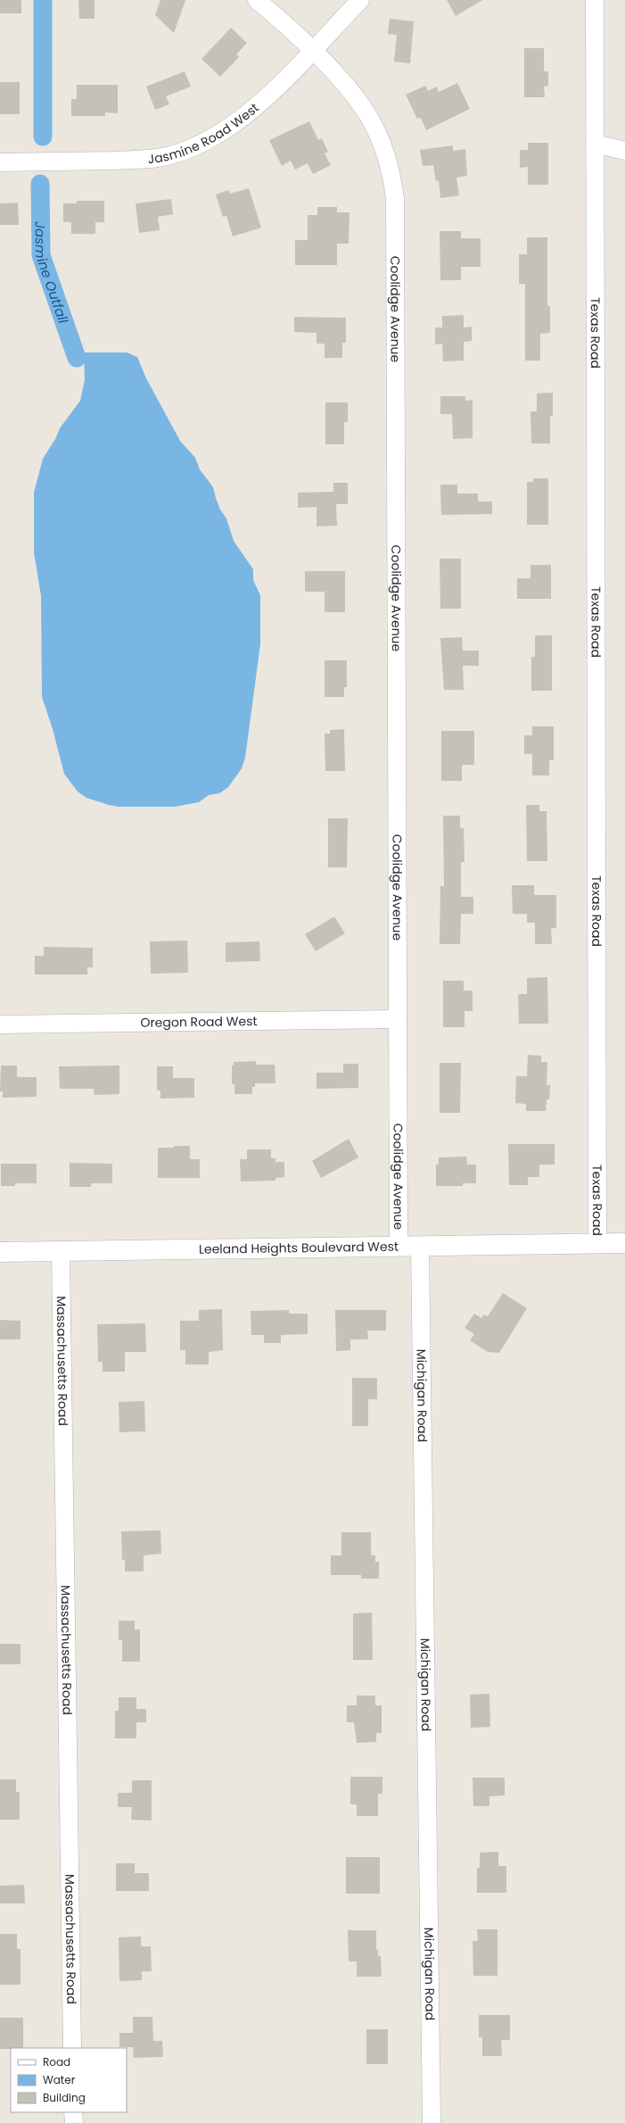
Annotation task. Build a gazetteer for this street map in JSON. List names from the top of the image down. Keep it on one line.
{"streets":{"main road":["Leeland Heights Boulevard West"],"street":["Jasmine Road West","Coolidge Avenue","Texas Road","Oregon Road West","Massachusetts Road","Michigan Road"]},"crossings":[["Jasmine Road West","Coolidge Avenue"],["Coolidge Avenue","Oregon Road West"],["Coolidge Avenue","Leeland Heights Boulevard West"],["Texas Road","Leeland Heights Boulevard West"],["Leeland Heights Boulevard West","Massachusetts Road"],["Leeland Heights Boulevard West","Michigan Road"]],"water":["Jasmine Outfall"],"legend":["Road","Water","Building"]}
